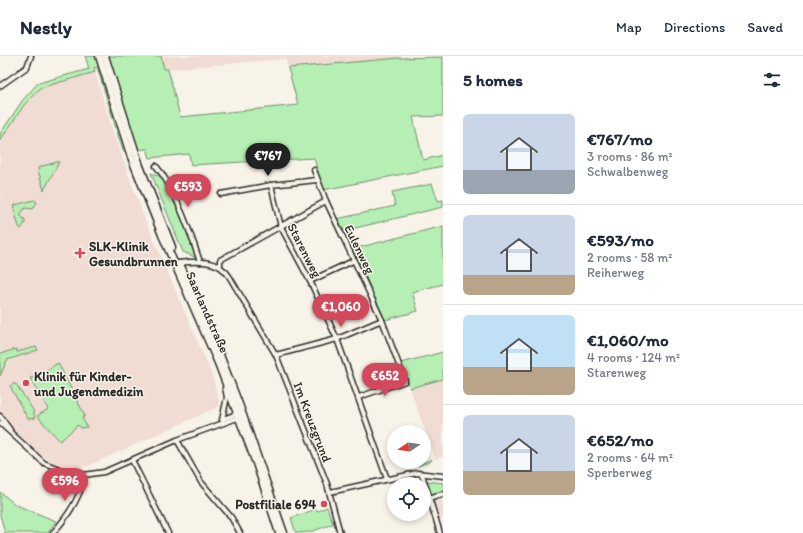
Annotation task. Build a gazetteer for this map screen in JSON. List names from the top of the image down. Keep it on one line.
{"streets":{"main road":["Saarlandstraße"],"street":["Eulenweg","Starenweg","Im Kreuzgrund"]},"crossings":[["Eulenweg","Starenweg"]],"places":{"health":["SLK-Klinik Gesundbrunnen"],"other":["Klinik für Kinder- und Jugendmedizin","Postfiliale 694"]},"north":"left","page":{"header":"Nestly","nav":["Map","Directions","Saved"],"heading":"5 homes","list":[{"name":"€767/mo","note":"3 rooms · 86 m² · Schwalbenweg"},{"name":"€593/mo","note":"2 rooms · 58 m² · Reiherweg"},{"name":"€1,060/mo","note":"4 rooms · 124 m² · Starenweg"},{"name":"€652/mo","note":"2 rooms · 64 m² · Sperberweg"}],"price":["€767","€593","€1,060","€652","€596"]}}
